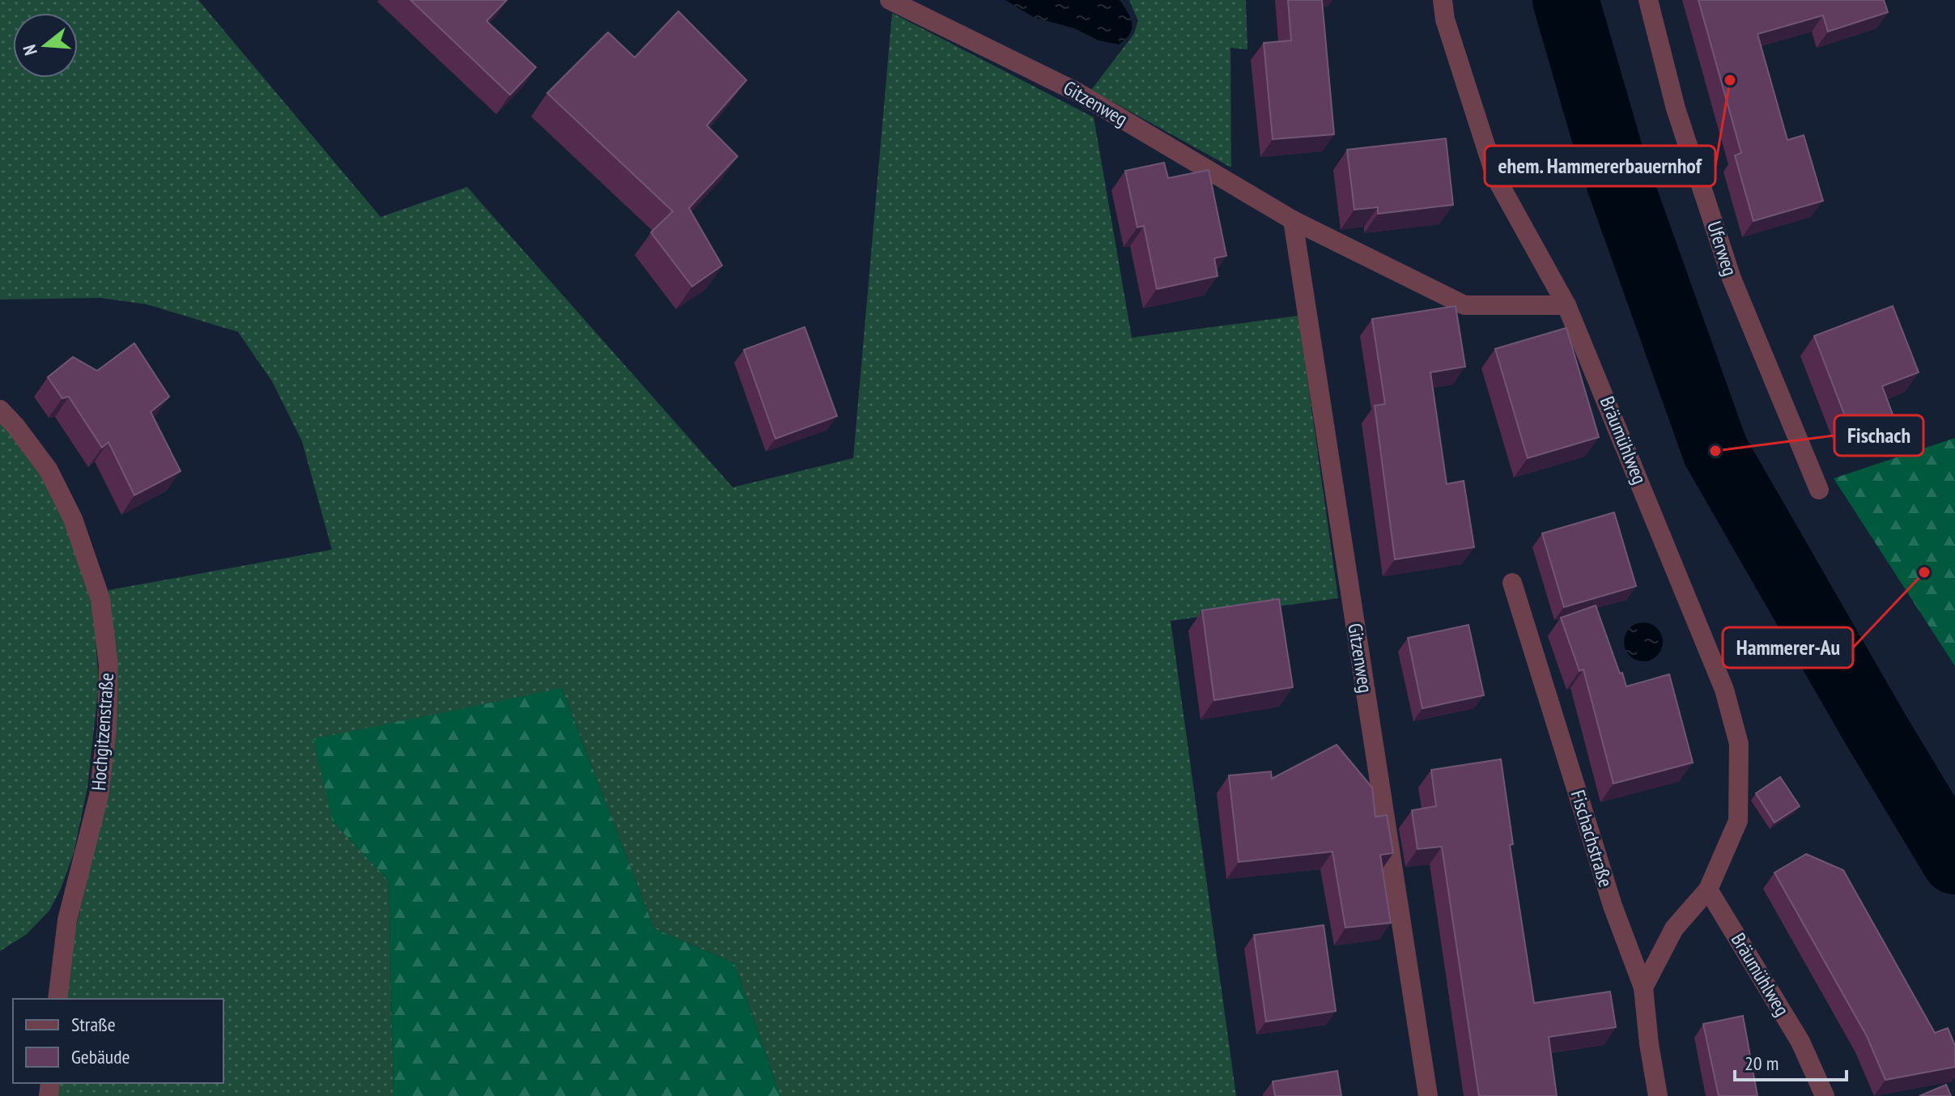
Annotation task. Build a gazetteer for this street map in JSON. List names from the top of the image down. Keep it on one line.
{"streets":{"street":["Gitzenweg","Uferweg","Bräumühlweg","Hochgitzenstraße","Fischachstraße"]},"crossings":[["Gitzenweg","Bräumühlweg"],["Bräumühlweg","Fischachstraße"]],"places":["ehem. Hammererbauernhof","Fischach","Hammerer-Au"],"legend":["Straße","Gebäude"],"scale_bar":"20 m","north":"left"}
